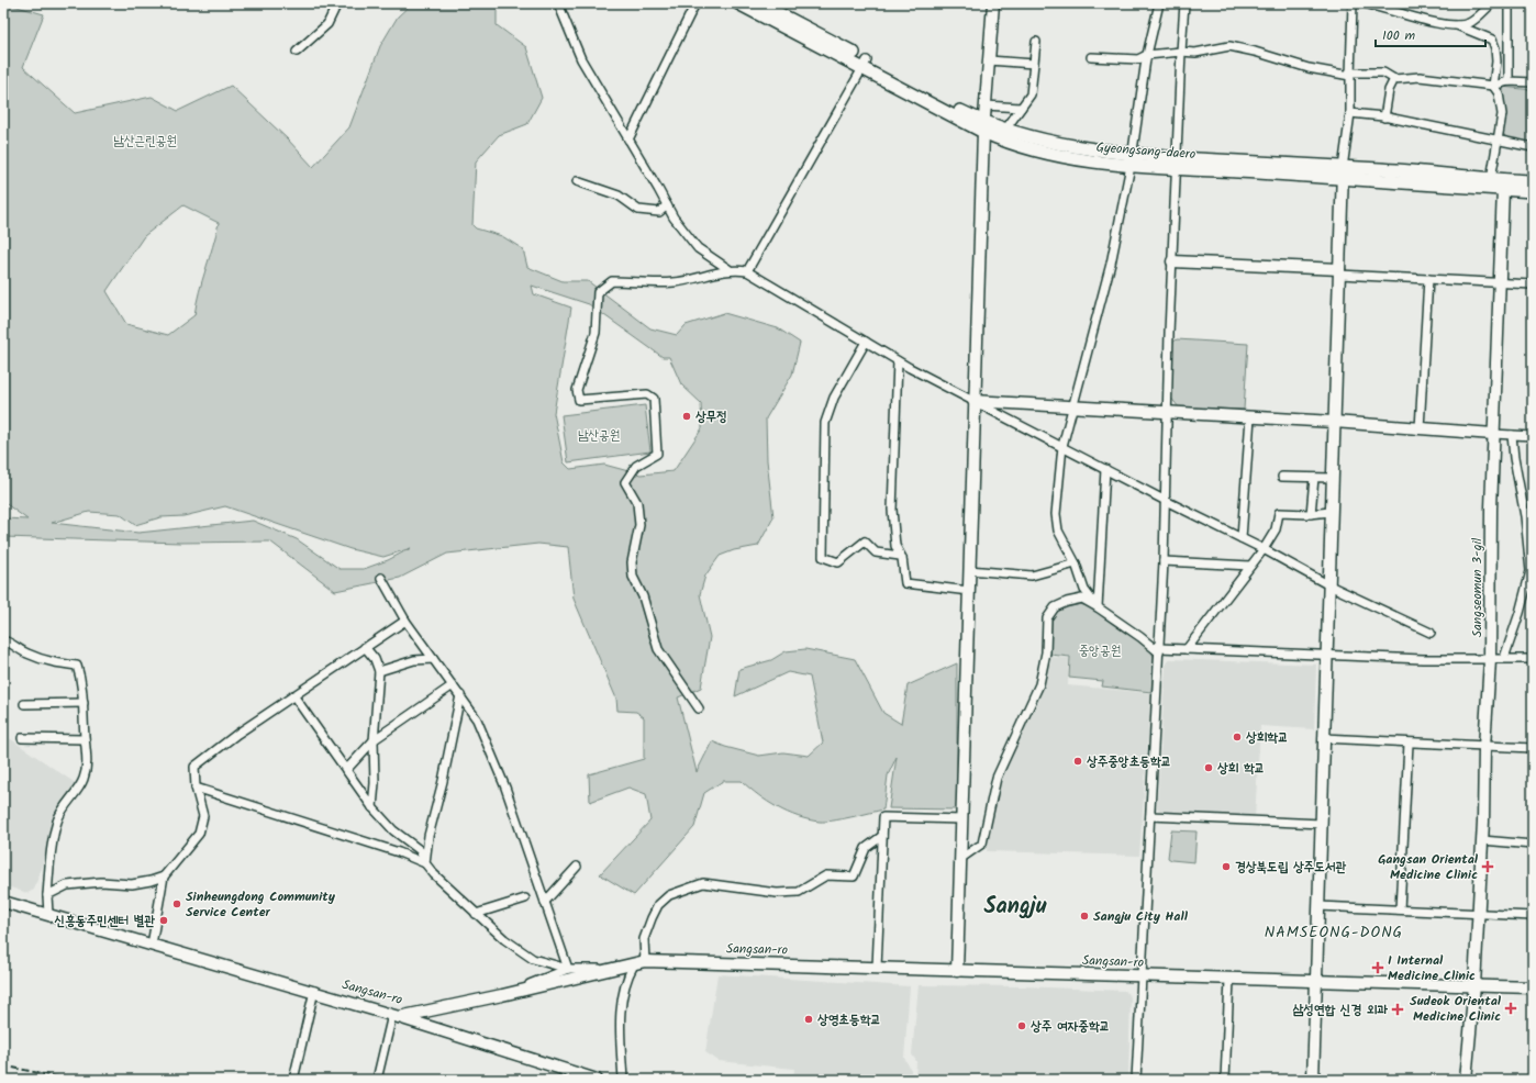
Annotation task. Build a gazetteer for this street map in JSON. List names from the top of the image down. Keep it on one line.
{"streets":{"main road":["Gyeongsang-daero"],"street":["Sangseomun 3-gil","Sangsan-ro"]},"crossings":[["Gyeongsang-daero","Sangseomun 3-gil"],["Sangseomun 3-gil","Sangsan-ro"]],"districts":["Sangju","NAMSEONG-DONG"],"parks":["남산근린공원","남산공원","중앙공원"],"places":{"other":["상무정","상희학교","상주중앙초등학교","상희 학교","경상북도립 상주도서관","Sinheungdong Community Service Center","Sangju City Hall","신흥동주민센터 별관","상영초등학교","상주 여자중학교"],"health":["Gangsan Oriental Medicine Clinic","I Internal Medicine Clinic","Sudeok Oriental Medicine Clinic","삼성연합 신경 외과"]},"scale_bar":"100 m"}
